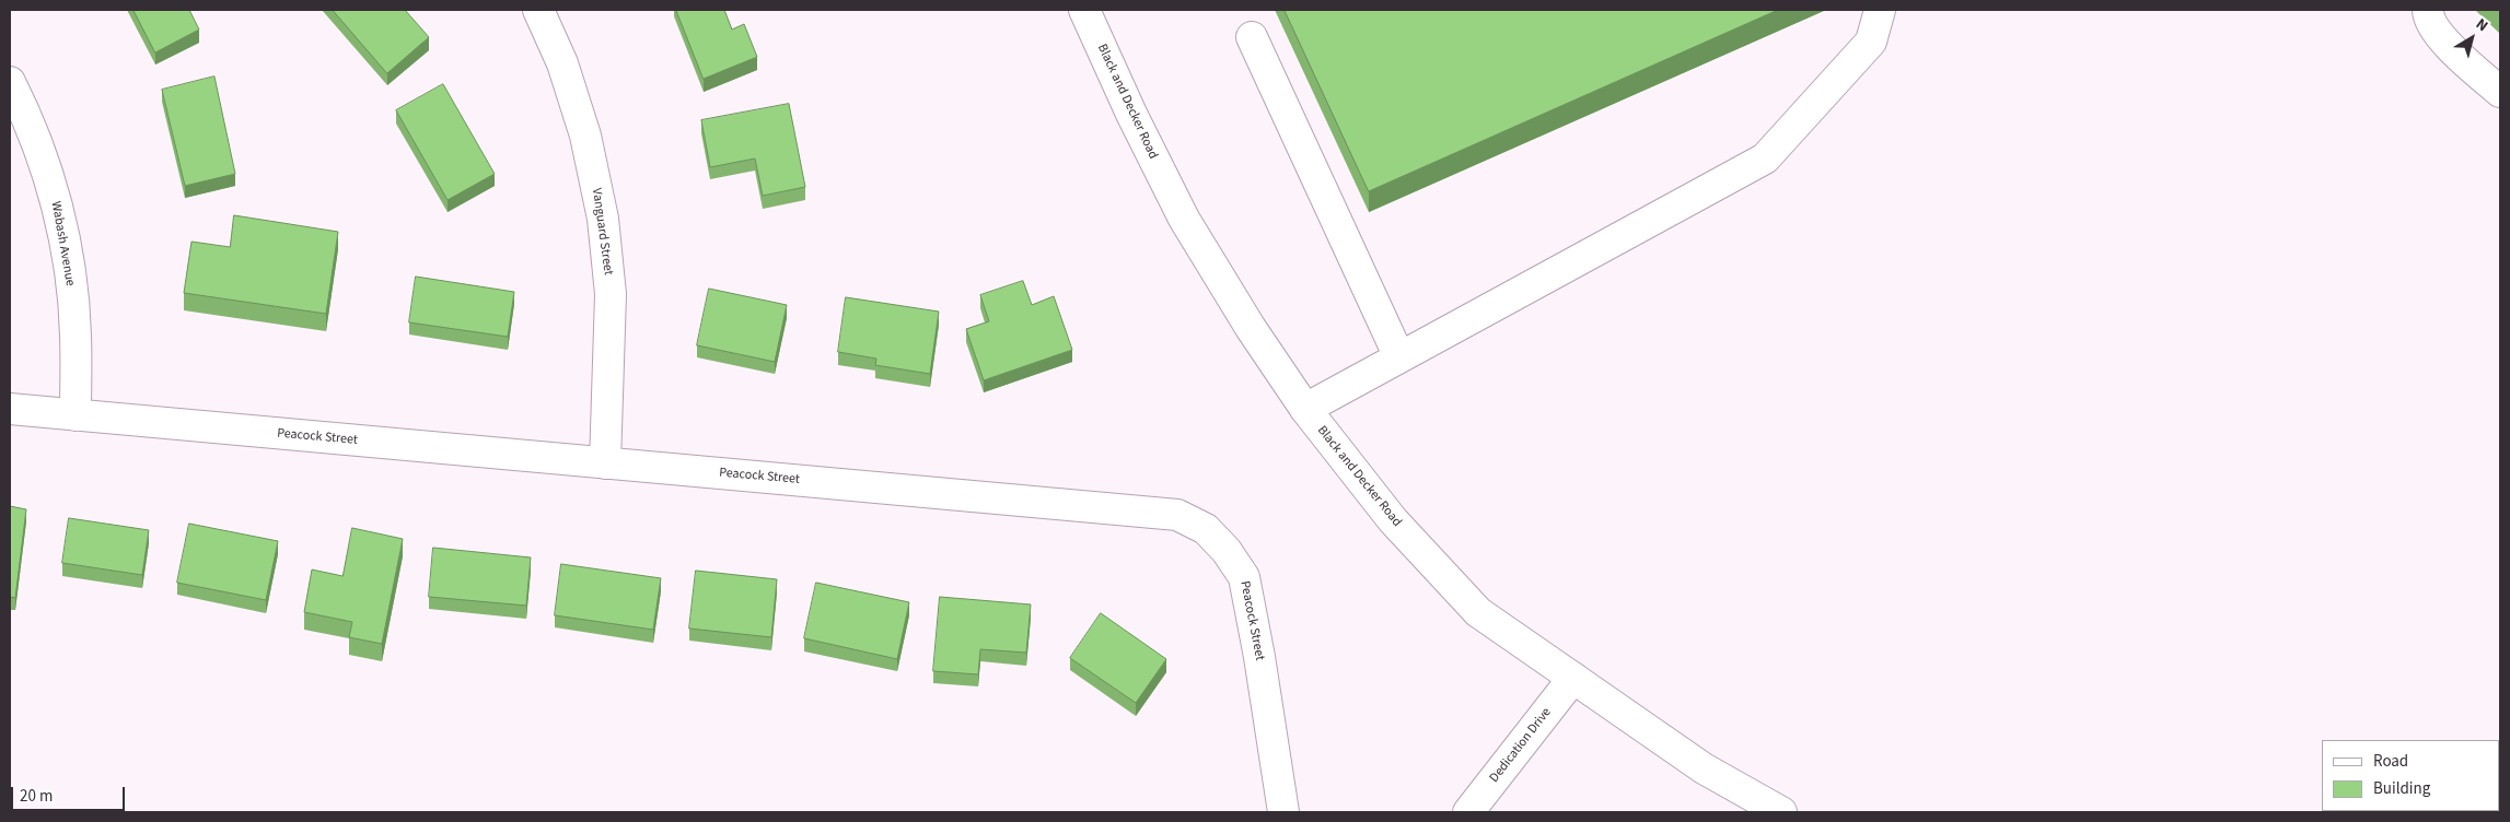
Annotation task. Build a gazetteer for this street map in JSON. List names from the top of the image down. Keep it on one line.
{"streets":{"street":["Black and Decker Road","Vanguard Street","Wabash Avenue","Peacock Street","Dedication Drive"]},"crossings":[["Black and Decker Road","Dedication Drive"],["Vanguard Street","Peacock Street"],["Wabash Avenue","Peacock Street"]],"legend":["Road","Building"],"scale_bar":"20 m","north":"top right"}
